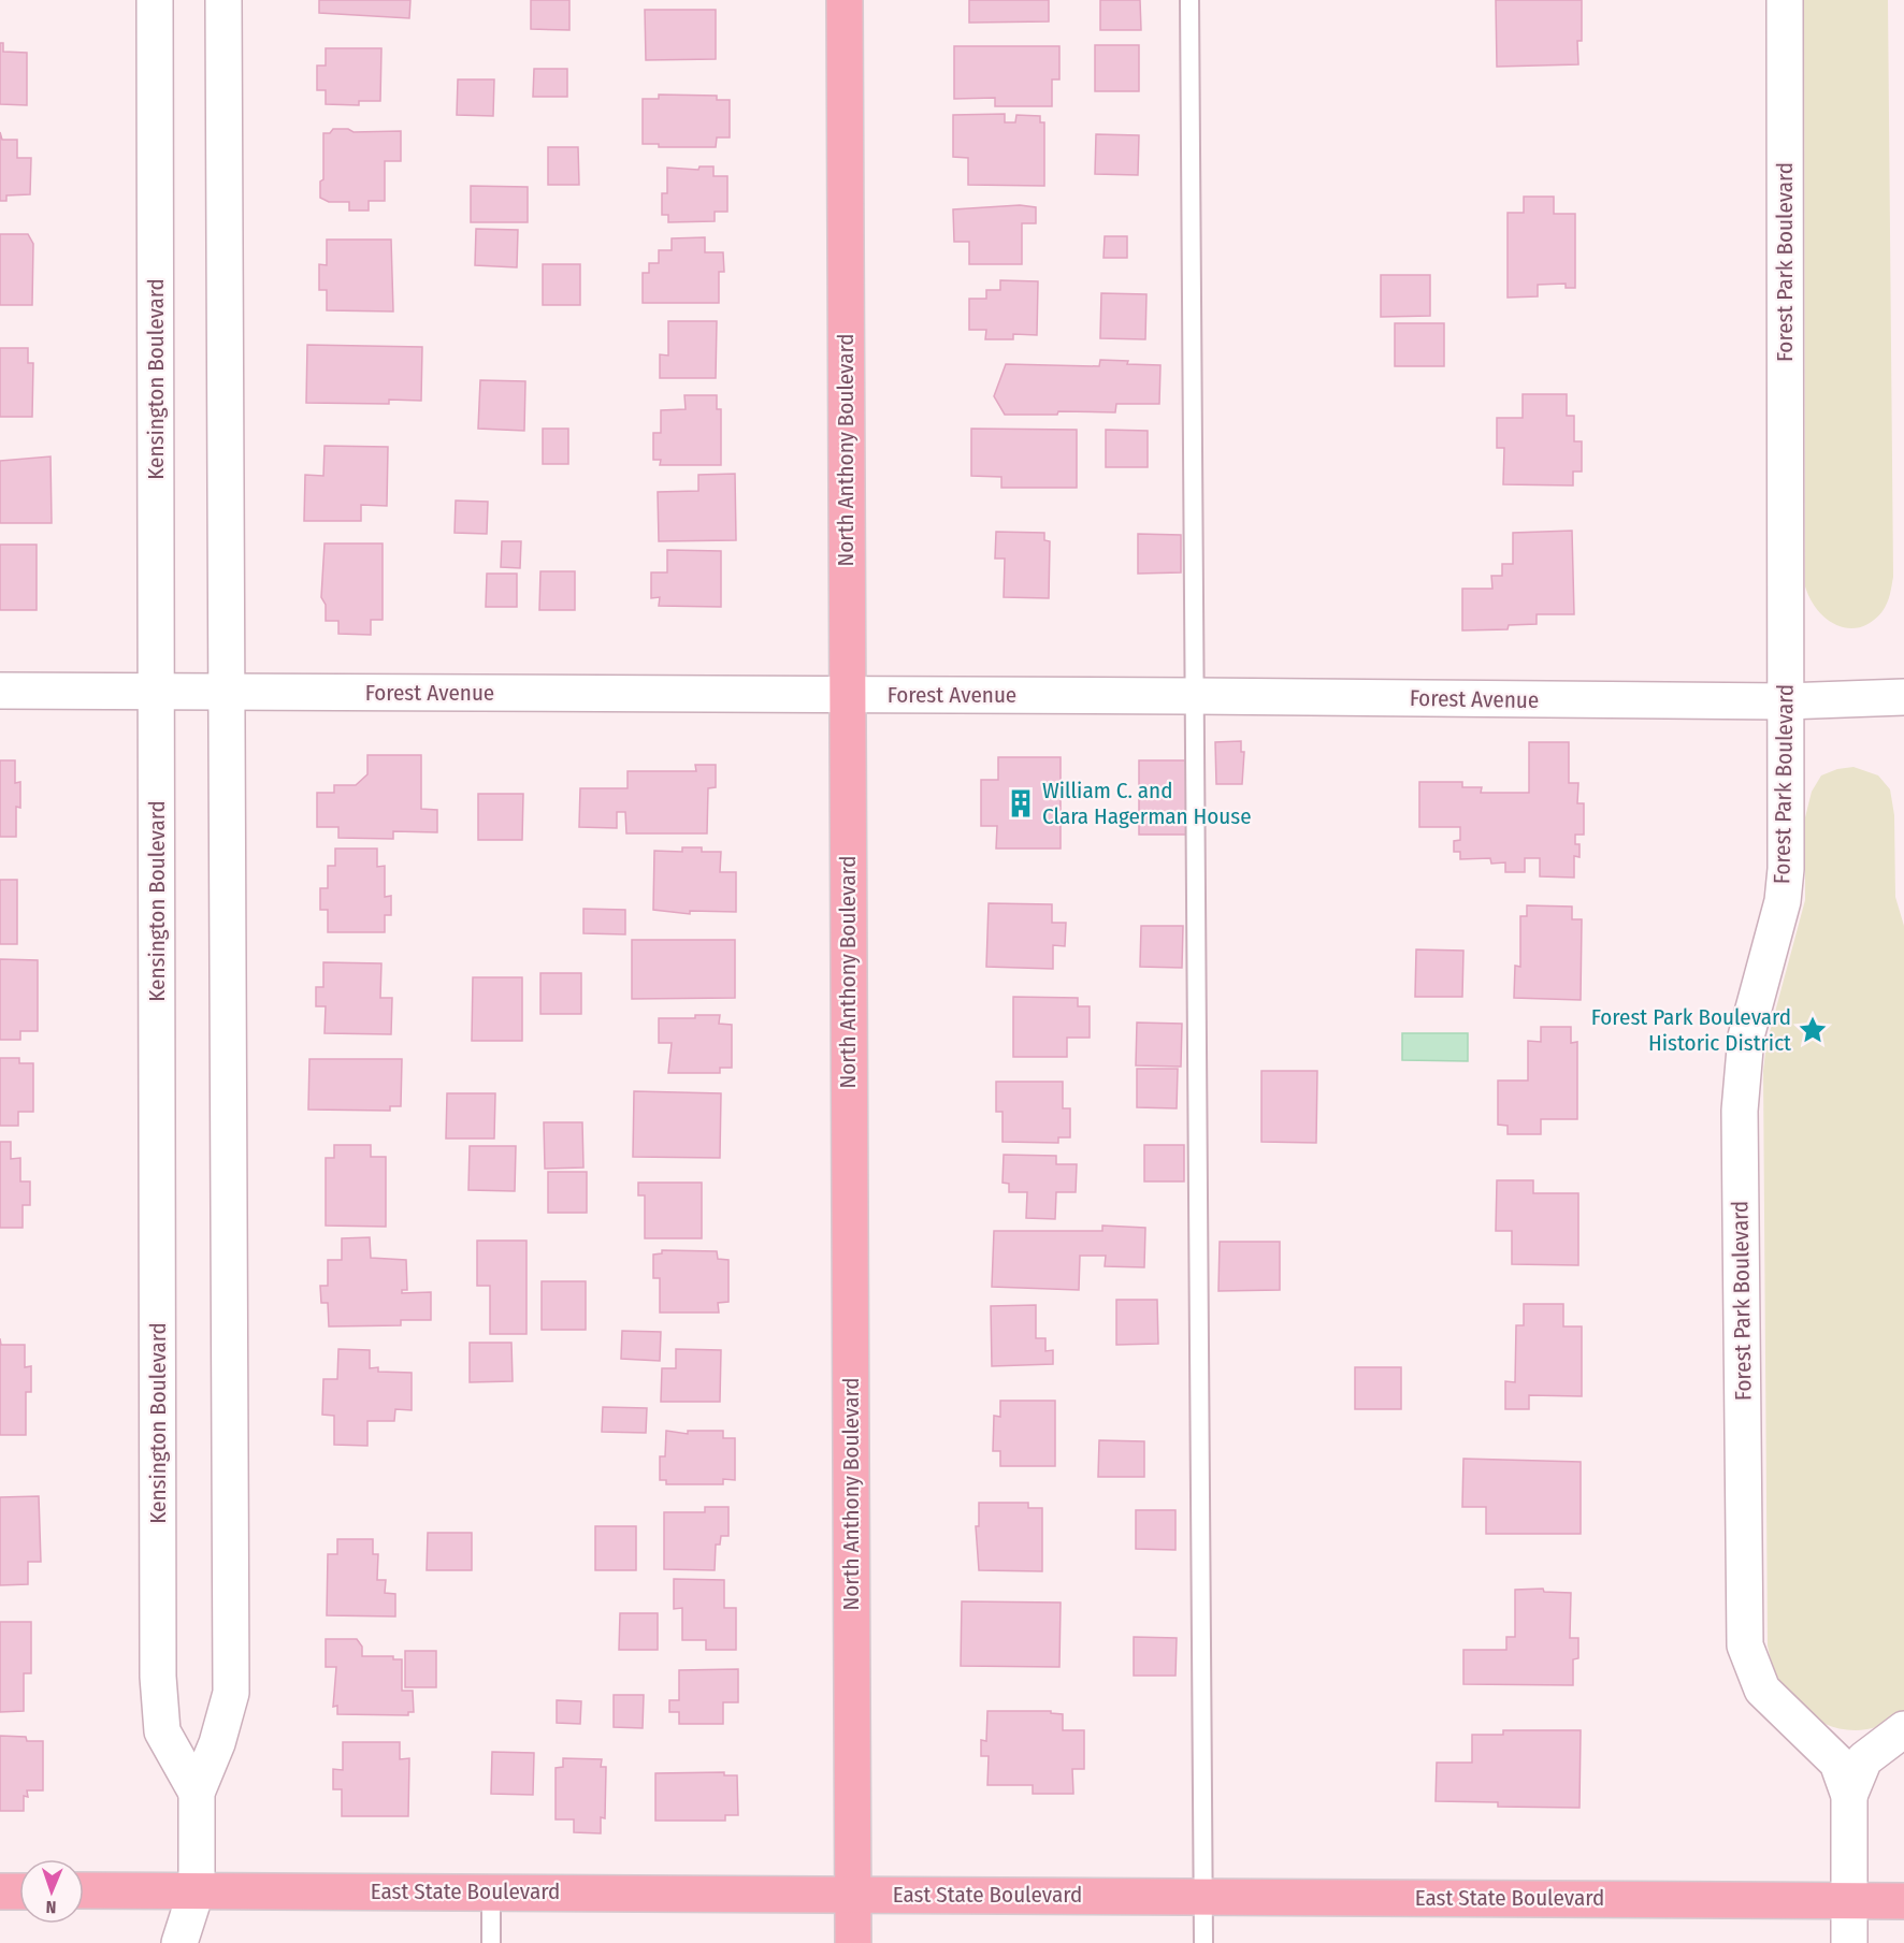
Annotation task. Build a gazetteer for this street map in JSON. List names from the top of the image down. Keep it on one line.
{"streets":{"main road":["North Anthony Boulevard","East State Boulevard"],"street":["Forest Park Boulevard","Kensington Boulevard","Forest Avenue"]},"crossings":[["Forest Park Boulevard","Forest Avenue"],["Forest Park Boulevard","East State Boulevard"],["Kensington Boulevard","Forest Avenue"],["Kensington Boulevard","East State Boulevard"],["North Anthony Boulevard","Forest Avenue"],["North Anthony Boulevard","East State Boulevard"]],"places":{"building":["William C. and Clara Hagerman House"],"place":["Forest Park Boulevard Historic District"]},"north":"bottom"}
